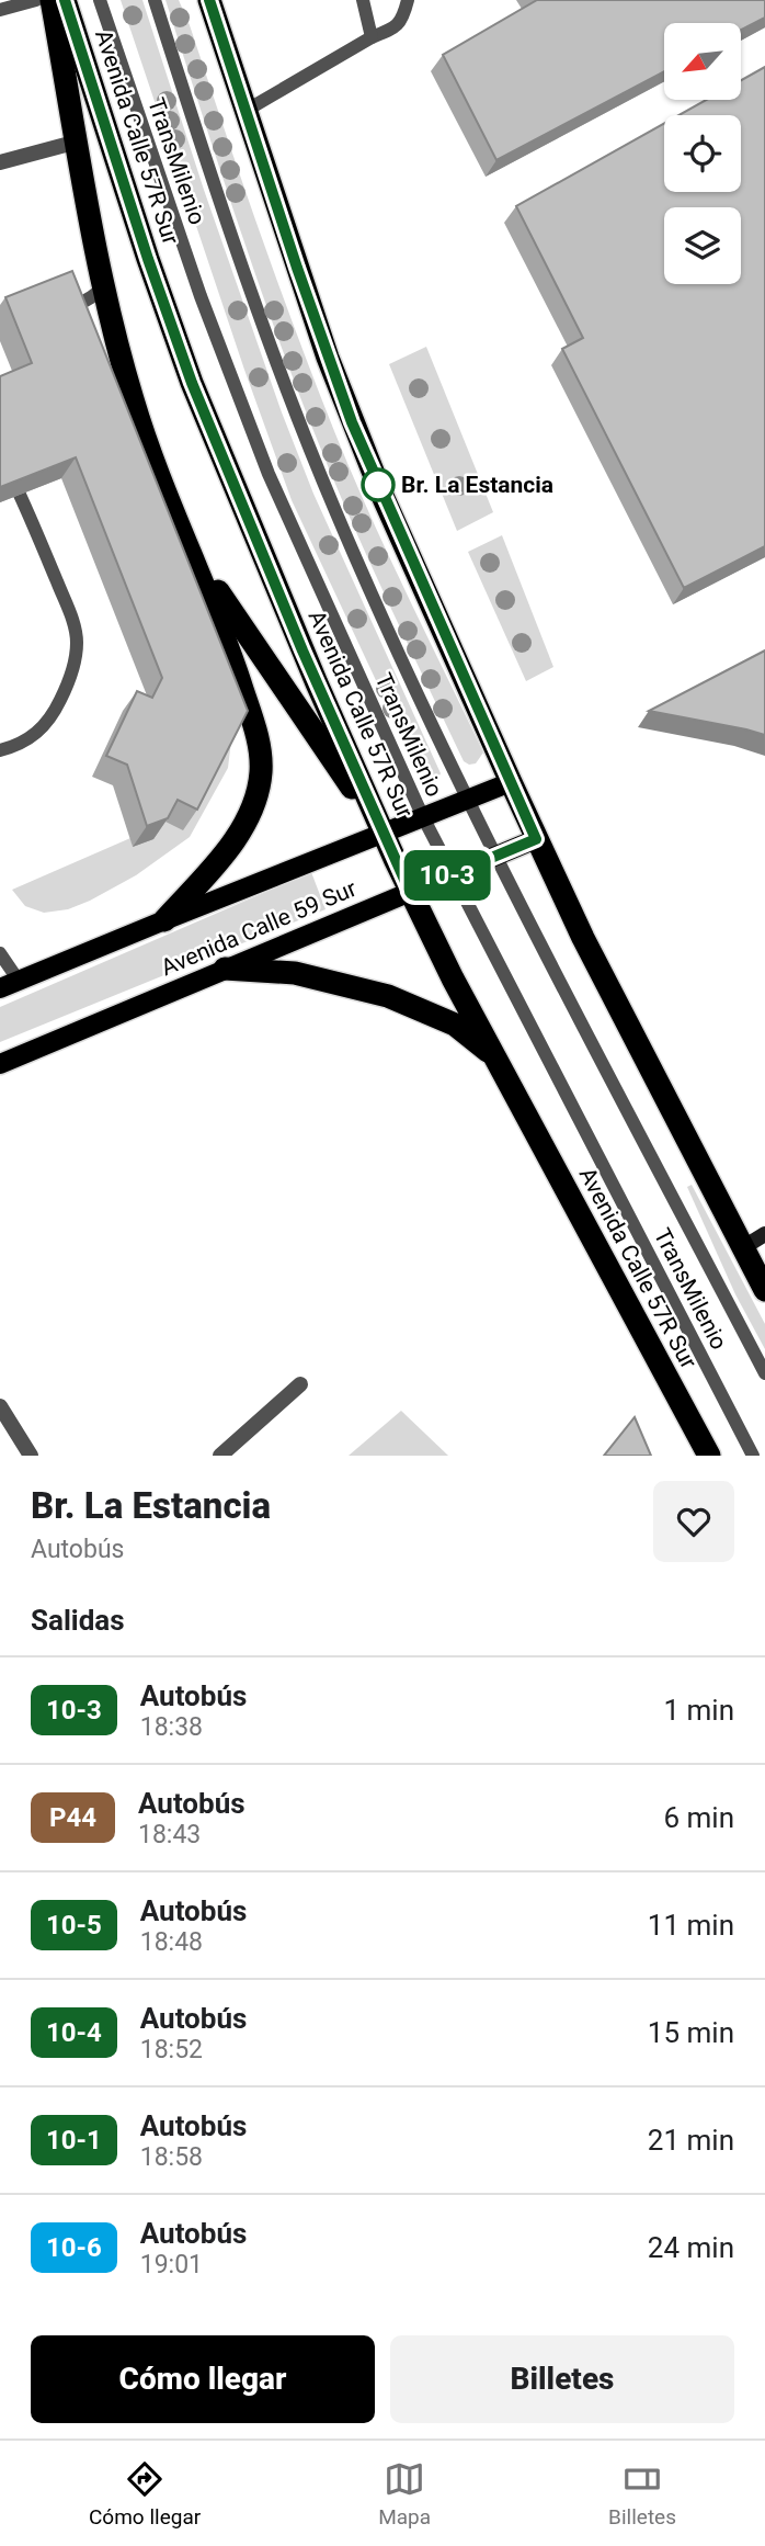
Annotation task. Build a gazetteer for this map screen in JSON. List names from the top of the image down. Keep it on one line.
{"streets":{"highway":["Avenida Calle 57R Sur"],"main road":["Avenida Calle 59 Sur"],"lane":["TransMilenio"]},"crossings":[["Avenida Calle 57R Sur","Avenida Calle 59 Sur"],["TransMilenio","Avenida Calle 59 Sur"]],"places":["Br. La Estancia"],"lines":["bus line 10-3"],"north":"bottom left","page":{"on_map":"10-3","heading":[["Br. La Estancia","Autobús"],"Salidas"],"list":[{"mark":"10-3","name":"Autobús","note":"18:38","value":"1 min"},{"mark":"P44","name":"Autobús","note":"18:43","value":"6 min"},{"mark":"10-5","name":"Autobús","note":"18:48","value":"11 min"},{"mark":"10-4","name":"Autobús","note":"18:52","value":"15 min"},{"mark":"10-1","name":"Autobús","note":"18:58","value":"21 min"},{"mark":"10-6","name":"Autobús","note":"19:01","value":"24 min"}],"buttons":["Cómo llegar","Billetes"],"tabs":["Cómo llegar","Mapa","Billetes"]}}
